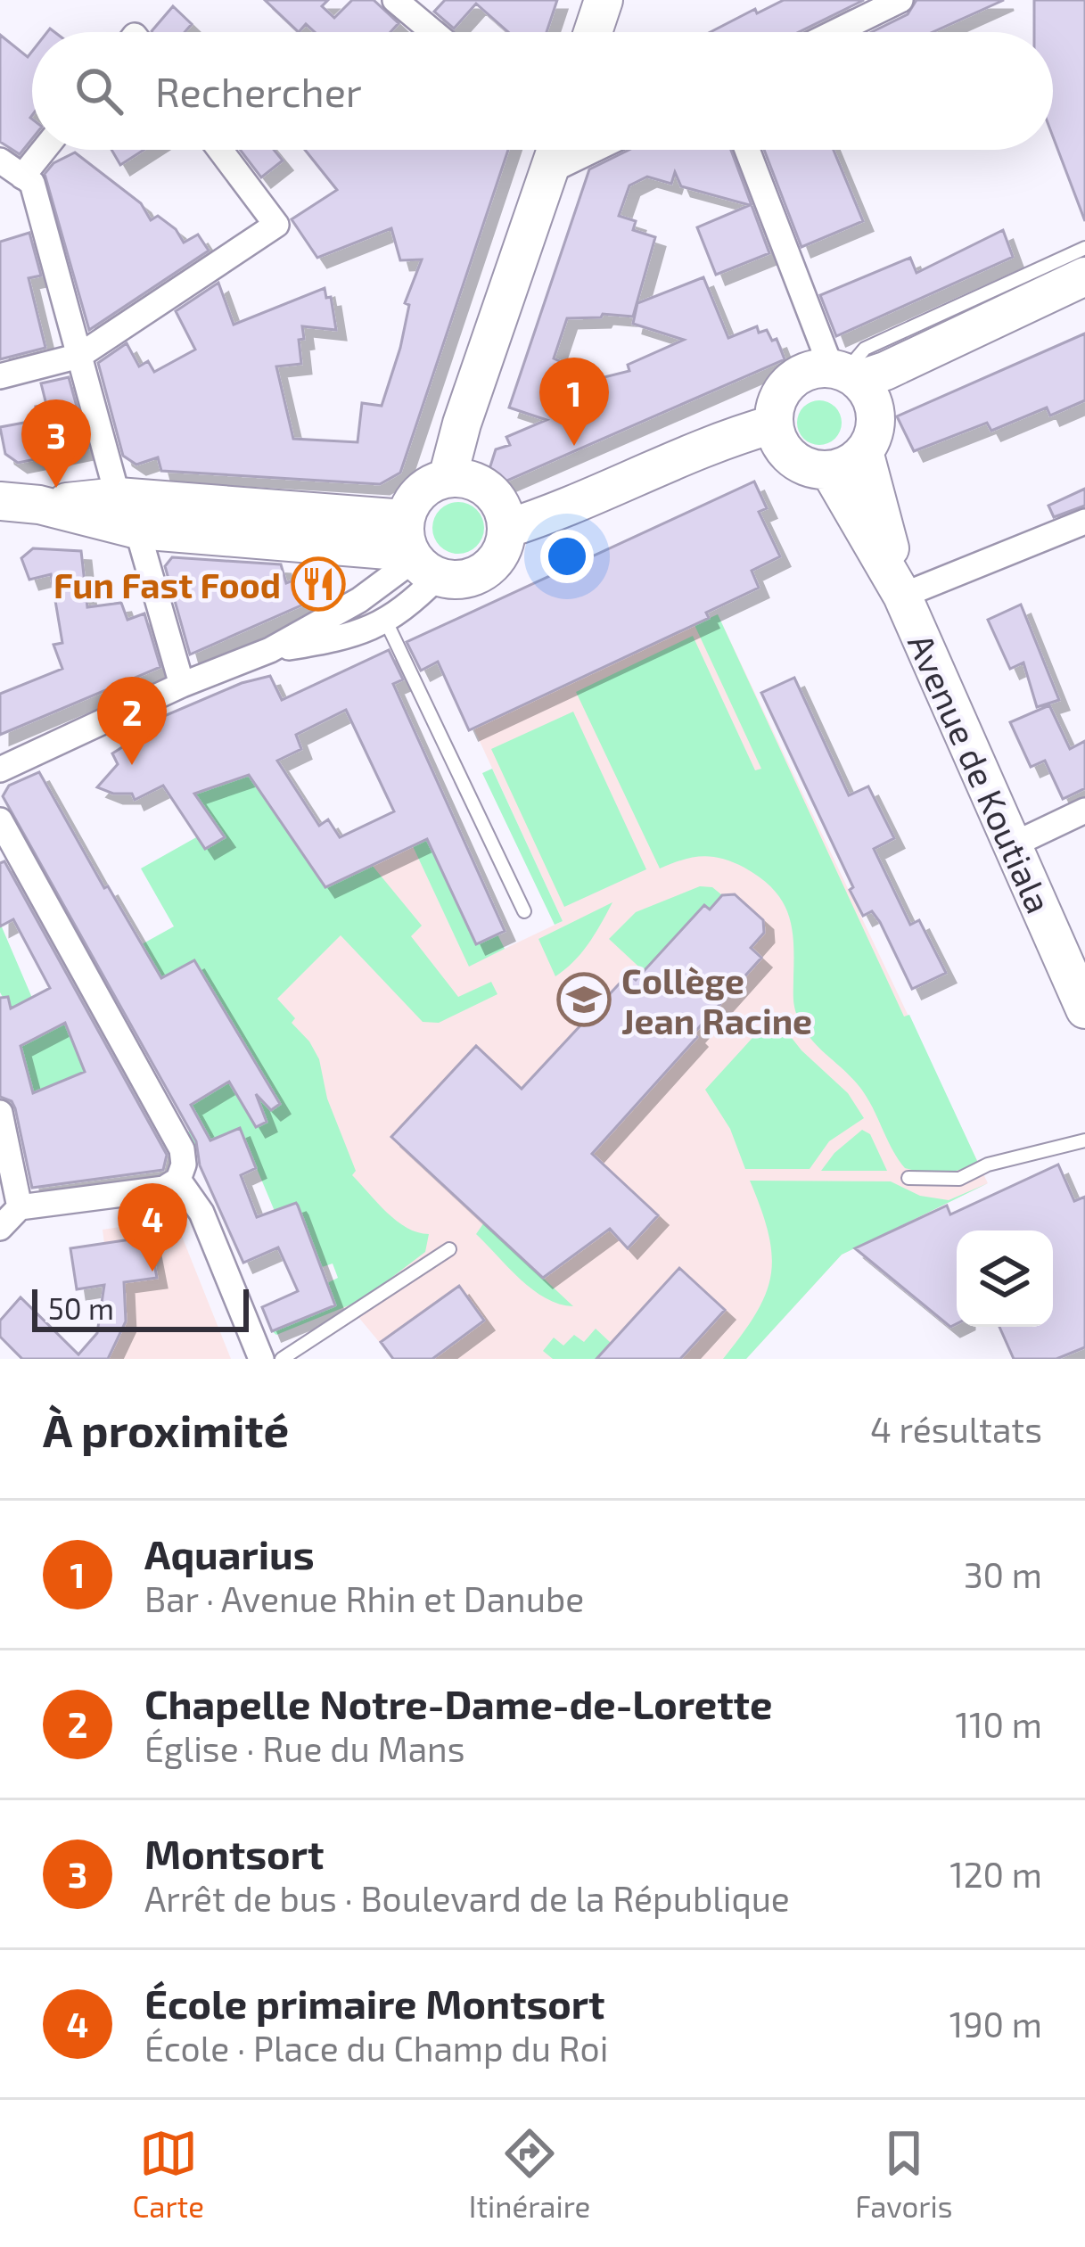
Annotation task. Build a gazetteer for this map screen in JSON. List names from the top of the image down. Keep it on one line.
{"streets":{"main road":["Avenue de Koutiala"]},"places":{"restaurant":["Fun Fast Food"],"school or university":["Collège Jean Racine"]},"scale_bar":"50 m","page":{"search":"Rechercher","pins":["1","3","2","4"],"scale":"50 m","heading":["À proximité","4 résultats"],"list":[{"mark":"1","name":"Aquarius","note":"Bar · Avenue Rhin et Danube","value":"30 m"},{"mark":"2","name":"Chapelle Notre-Dame-de-Lorette","note":"Église · Rue du Mans","value":"110 m"},{"mark":"3","name":"Montsort","note":"Arrêt de bus · Boulevard de la République","value":"120 m"},{"mark":"4","name":"École primaire Montsort","note":"École · Place du Champ du Roi","value":"190 m"}],"nav":["Carte","Itinéraire","Favoris"]}}
